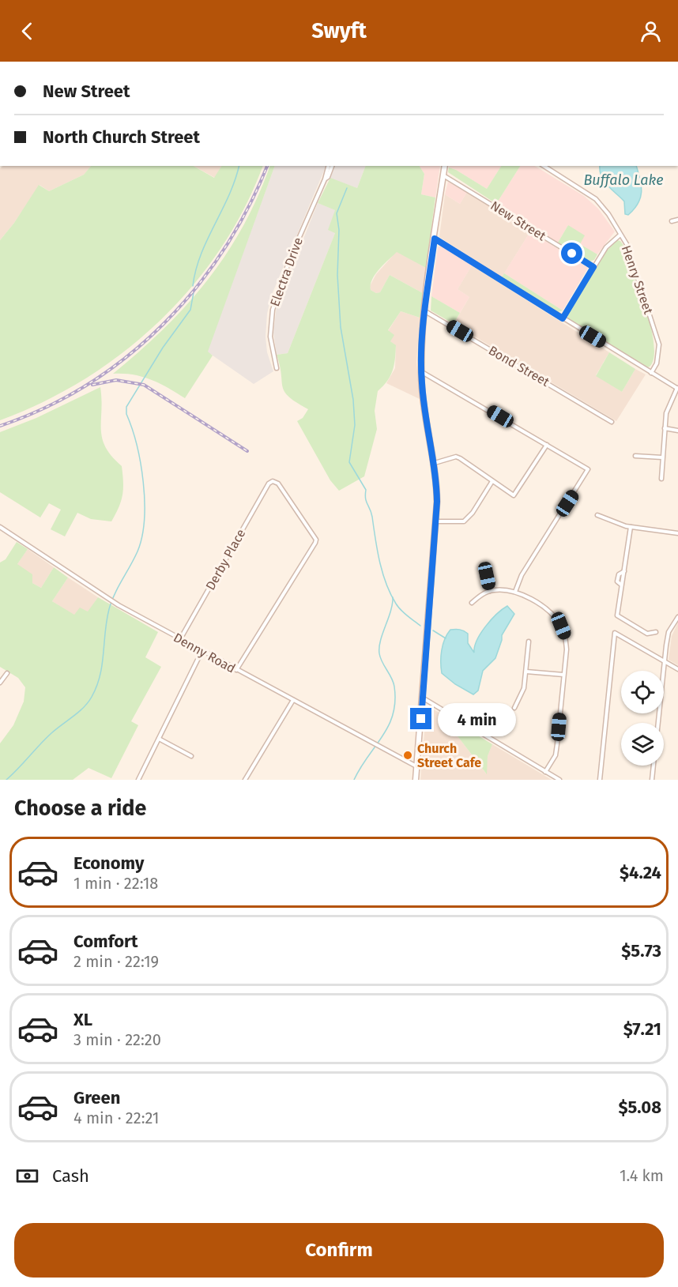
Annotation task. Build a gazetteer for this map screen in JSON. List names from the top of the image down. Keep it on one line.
{"streets":{"street":["New Street","Electra Drive","Henry Street","Bond Street","Derby Place","Denny Road"]},"crossings":[["Derby Place","Denny Road"]],"water":["Buffalo Lake"],"places":["Church Street Cafe"],"page":{"header":"Swyft","banner":["New Street","North Church Street"],"bubble":"4 min","heading":"Choose a ride","list":[{"name":"Economy","note":"1 min · 22:18","value":"$4.24"},{"name":"Comfort","note":"2 min · 22:19","value":"$5.73"},{"name":"XL","note":"3 min · 22:20","value":"$7.21"},{"name":"Green","note":"4 min · 22:21","value":"$5.08"}],"pay":["Cash","1.4 km"],"buttons":"Confirm"}}
